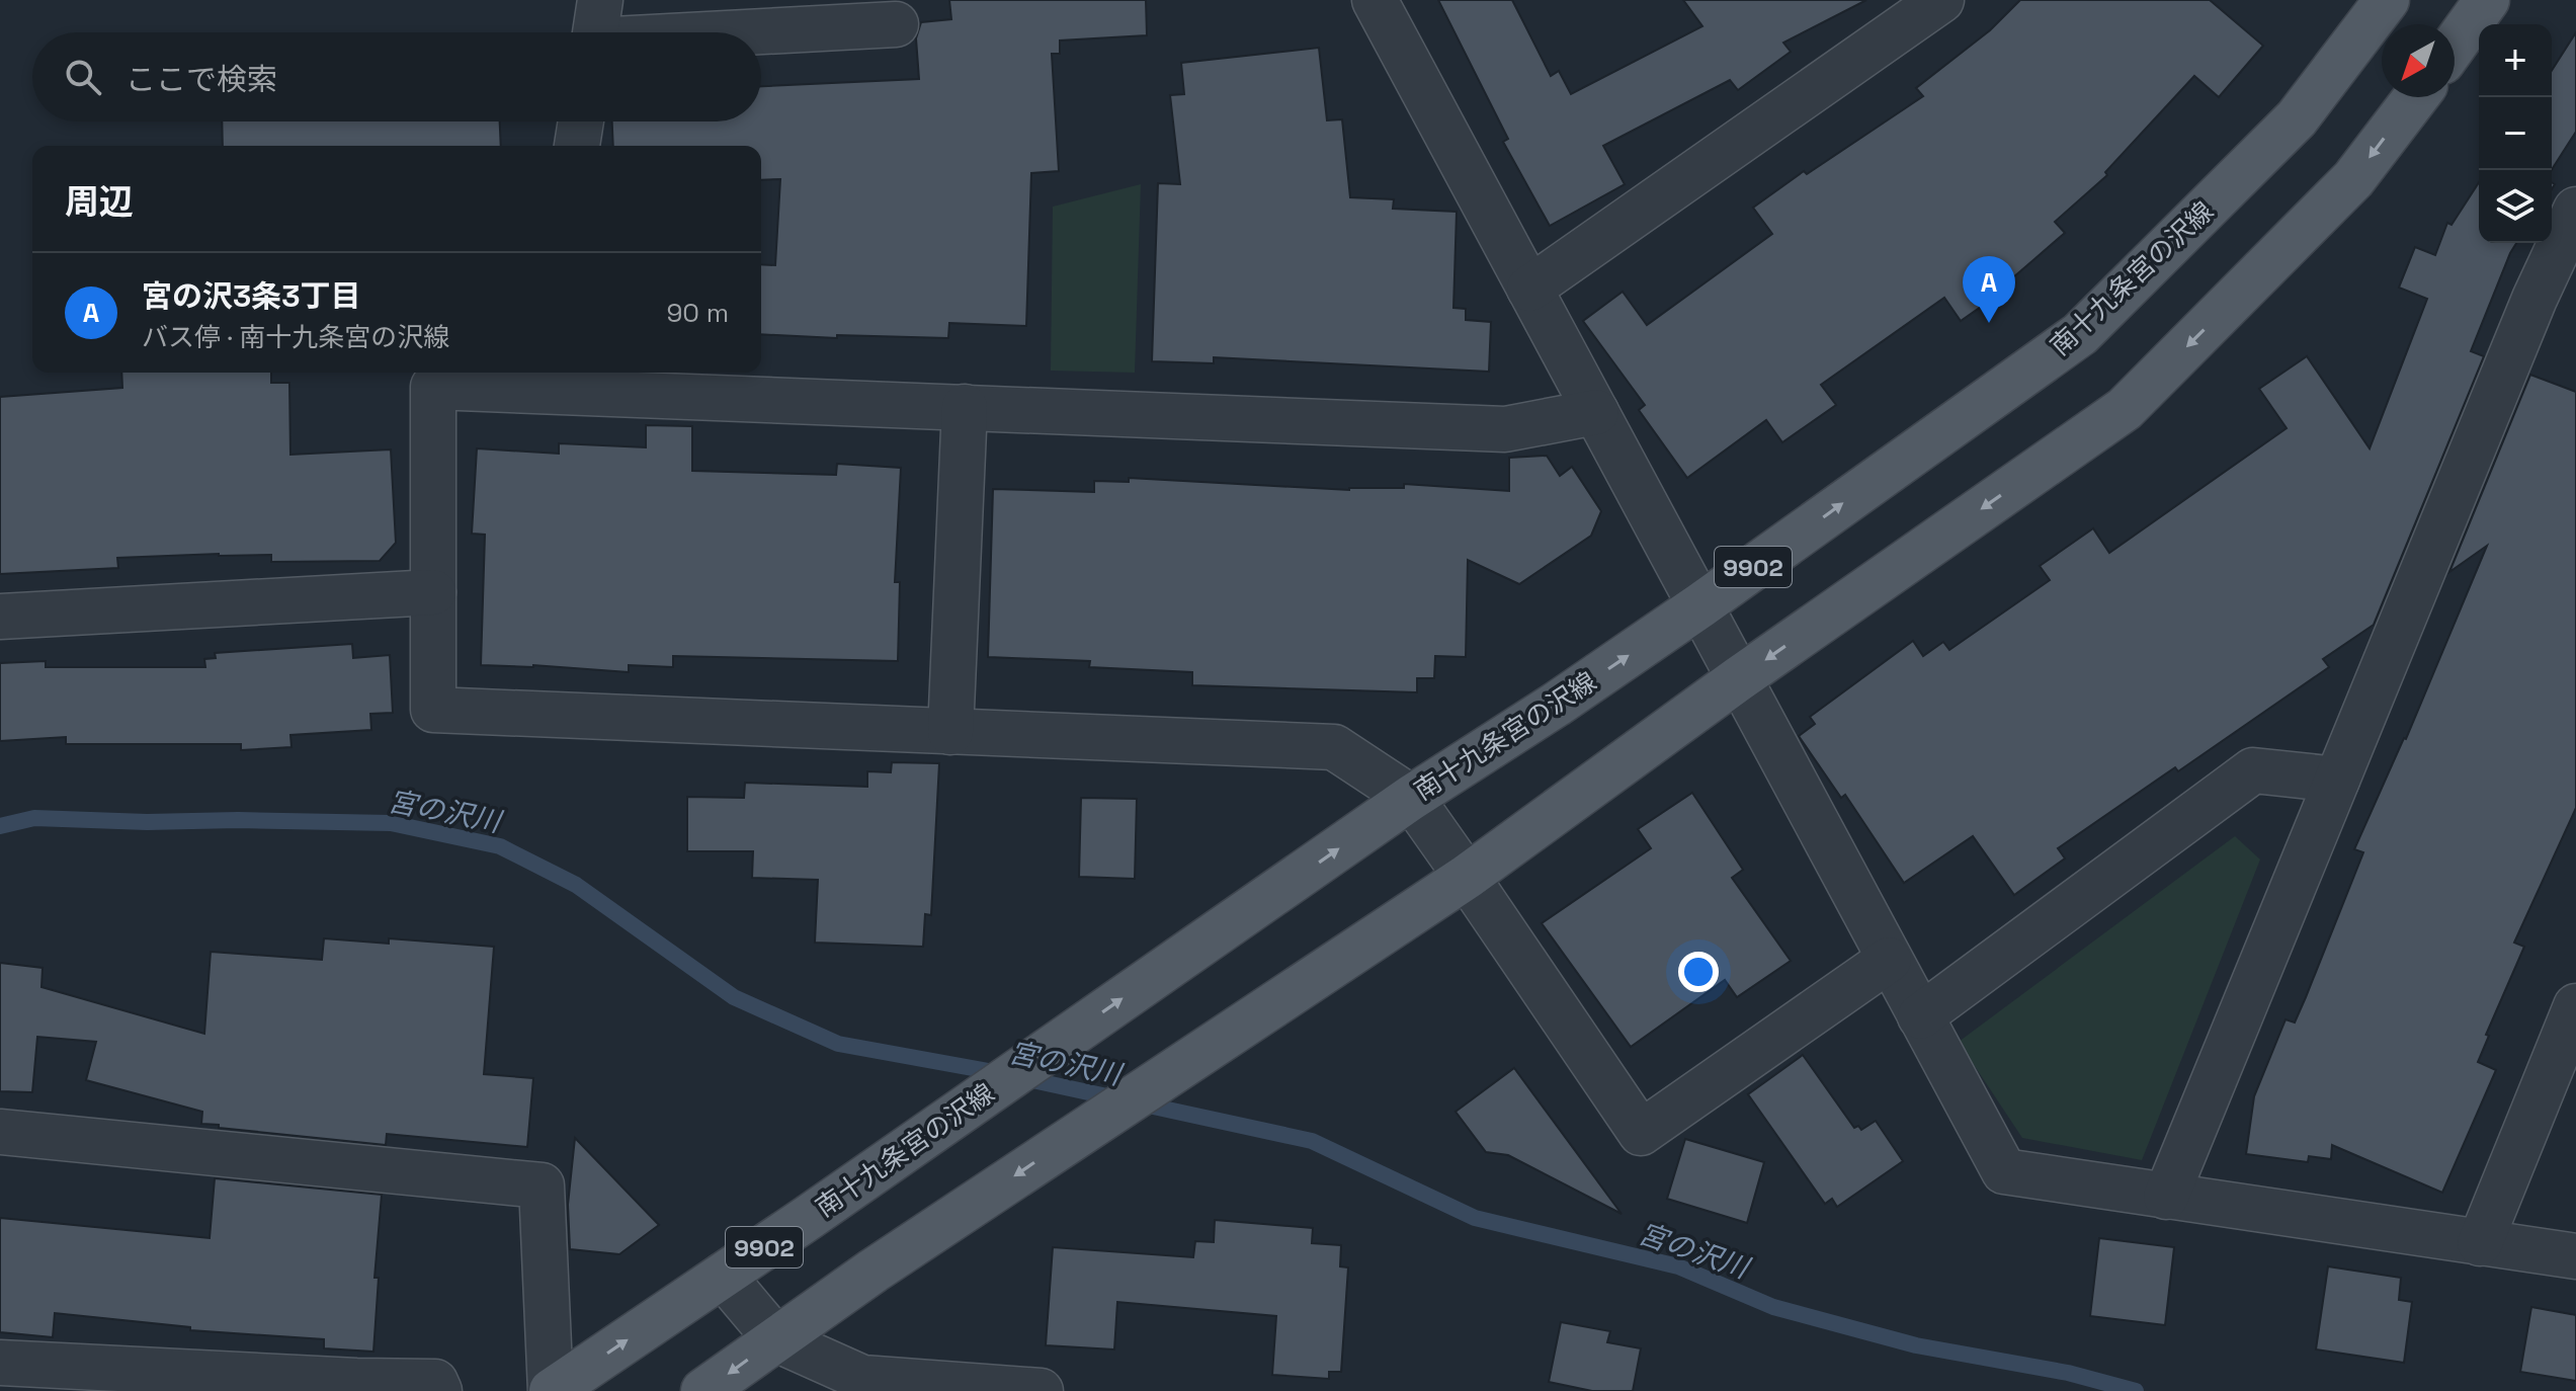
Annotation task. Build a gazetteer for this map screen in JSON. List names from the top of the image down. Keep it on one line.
{"streets":{"main road":["南十九条宮の沢線","9902"]},"water":["宮の沢川"],"north":"bottom left","page":{"map_buttons":["+","−"],"search":"ここで検索","heading":"周辺","list":[{"mark":"A","name":"宮の沢3条3丁目","note":"バス停 · 南十九条宮の沢線","value":"90 m"}],"pins":"A"}}
